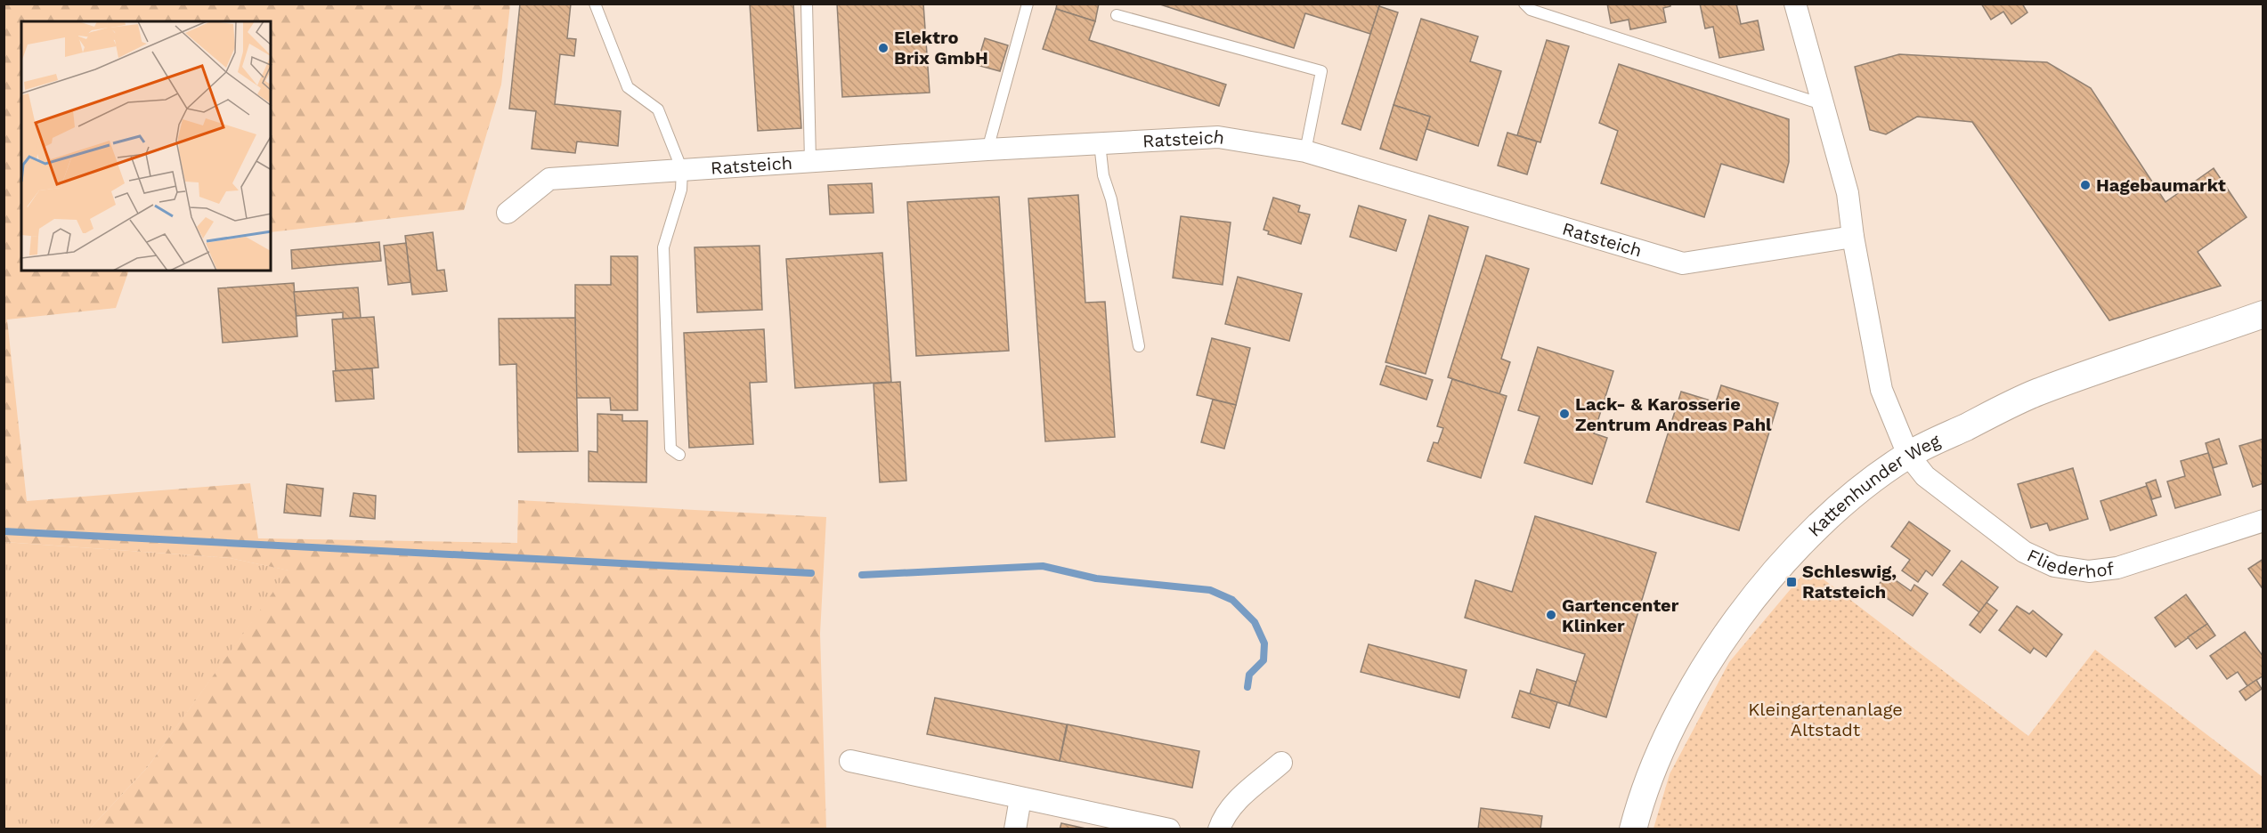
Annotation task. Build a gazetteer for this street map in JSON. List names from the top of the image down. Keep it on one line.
{"streets":{"street":["Ratsteich","Kattenhunder Weg","Fliederhof"]},"crossings":[["Kattenhunder Weg","Fliederhof"]],"parks":["Kleingartenanlage Altstadt"],"places":{"other":["Elektro Brix GmbH","Hagebaumarkt","Lack- & Karosserie Zentrum Andreas Pahl","Gartencenter Klinker"],"transit":["Schleswig, Ratsteich"]}}
